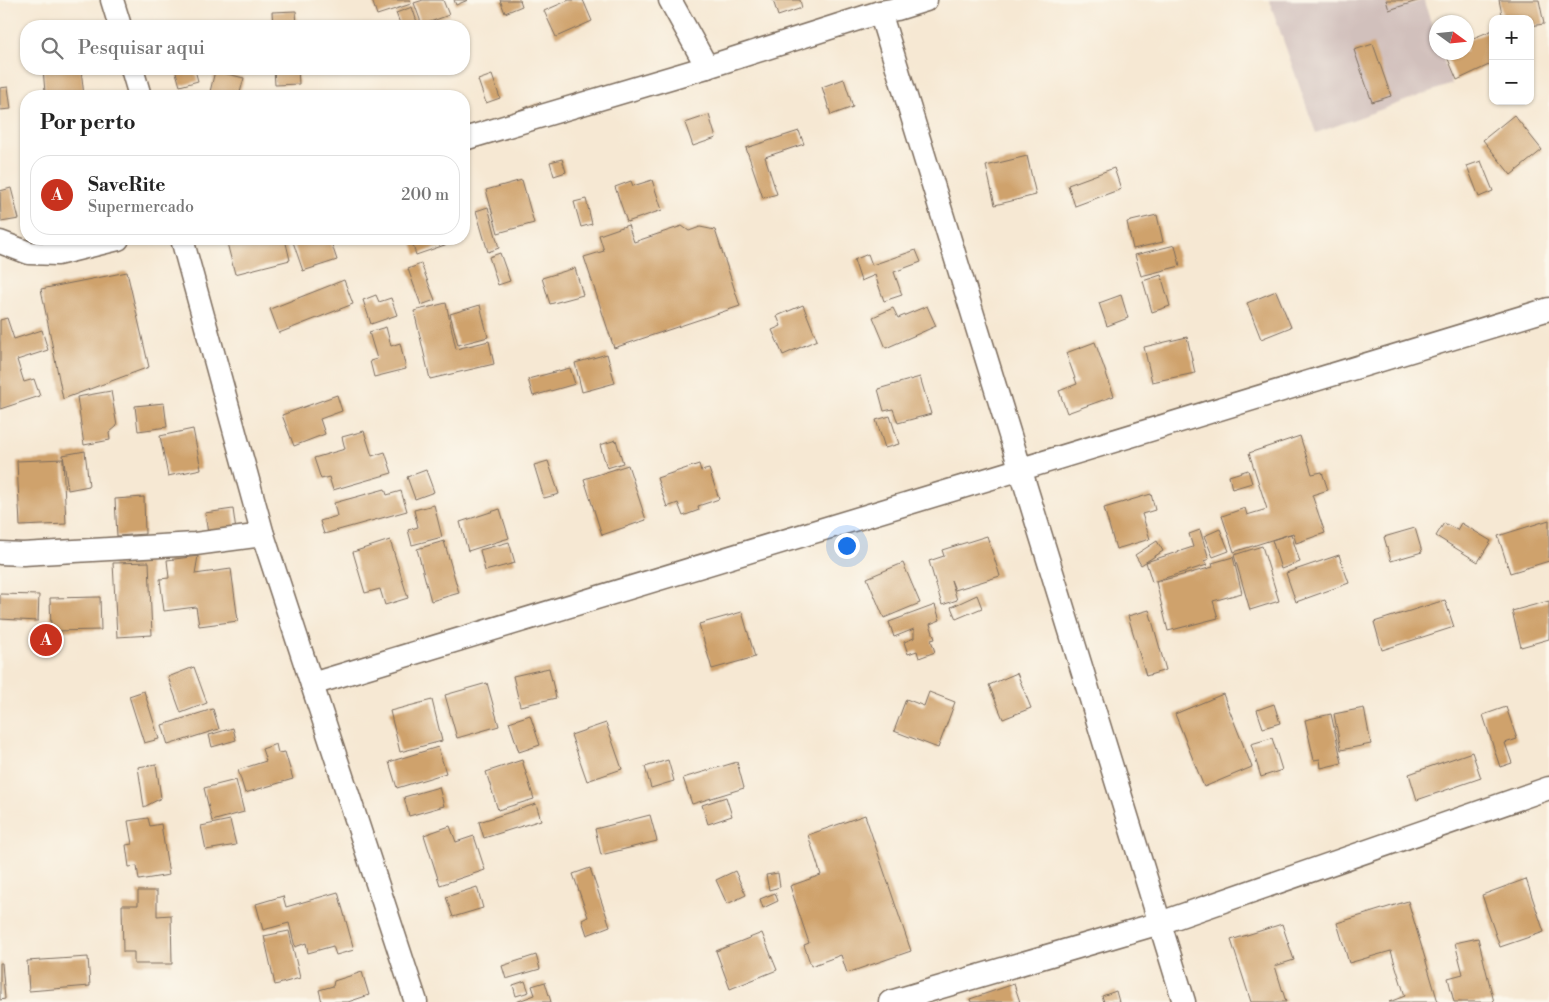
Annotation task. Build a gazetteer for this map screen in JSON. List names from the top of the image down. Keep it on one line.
{"north":"right","page":{"map_buttons":["+","−"],"search":"Pesquisar aqui","heading":"Por perto","list":[{"mark":"A","name":"SaveRite","note":"Supermercado","value":"200 m"}],"pins":"A"}}
